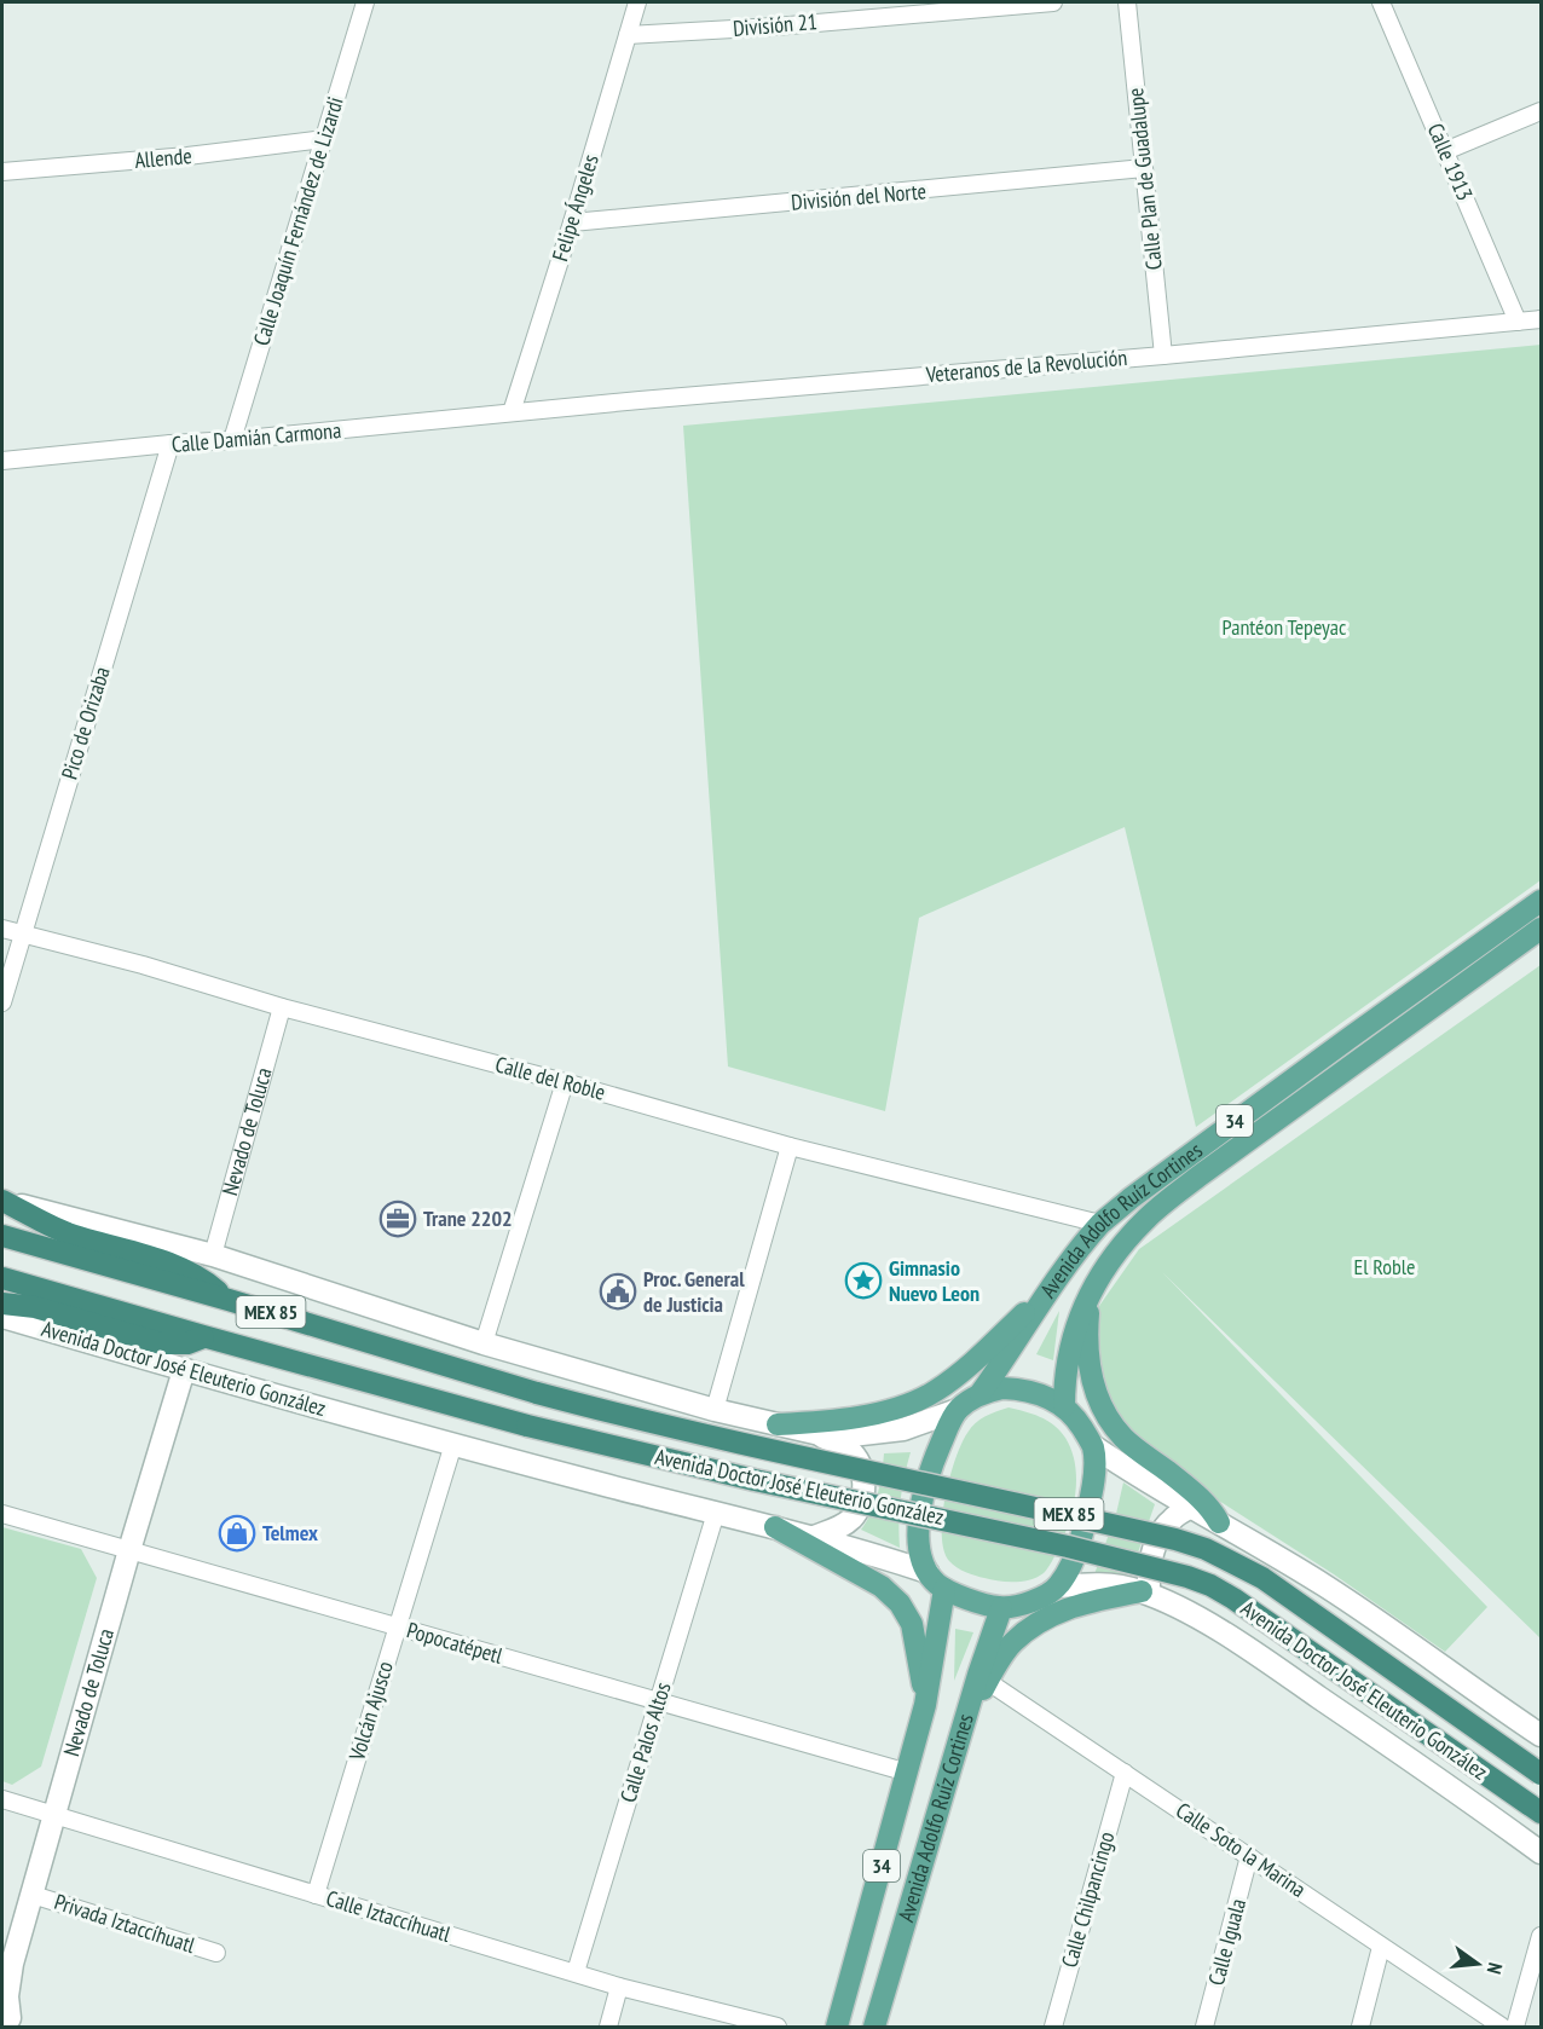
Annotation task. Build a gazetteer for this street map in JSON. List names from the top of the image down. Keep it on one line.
{"streets":{"highway":["MEX 85","Avenida Doctor José Eleuterio González"],"main road":["34","Avenida Adolfo Ruíz Cortines"],"street":["División 21","Allende","Calle 1913","Calle Plan de Guadalupe","División del Norte","Felipe Ángeles","Calle Joaquín Fernández de Lizardi","Veteranos de la Revolución","Calle Damián Carmona","Pico de Orizaba","Calle del Roble","Nevado de Toluca","Popocatépetl","Volcán Ajusco","Calle Palos Altos","Calle Soto la Marina","Calle Chilpancingo","Calle Iztaccíhuatl","Privada Iztaccíhuatl","Calle Iguala"]},"crossings":[["División 21","Felipe Ángeles"],["Allende","Calle Joaquín Fernández de Lizardi"],["Calle 1913","Veteranos de la Revolución"],["Calle Plan de Guadalupe","División del Norte"],["Calle Plan de Guadalupe","Veteranos de la Revolución"],["División del Norte","Felipe Ángeles"],["Felipe Ángeles","Veteranos de la Revolución"],["Felipe Ángeles","Calle Damián Carmona"],["Calle Joaquín Fernández de Lizardi","Calle Damián Carmona"],["Veteranos de la Revolución","Calle Damián Carmona"],["Calle Damián Carmona","Pico de Orizaba"],["Pico de Orizaba","Calle del Roble"],["Calle del Roble","Nevado de Toluca"],["Calle del Roble","Avenida Adolfo Ruíz Cortines"],["34","Avenida Adolfo Ruíz Cortines"],["34","Avenida Doctor José Eleuterio González"],["Nevado de Toluca","Avenida Doctor José Eleuterio González"],["Nevado de Toluca","Popocatépetl"],["Nevado de Toluca","Calle Iztaccíhuatl"],["Nevado de Toluca","Privada Iztaccíhuatl"],["Avenida Adolfo Ruíz Cortines","Avenida Doctor José Eleuterio González"],["Avenida Adolfo Ruíz Cortines","Popocatépetl"],["Avenida Adolfo Ruíz Cortines","Calle Soto la Marina"],["Avenida Doctor José Eleuterio González","Volcán Ajusco"],["Avenida Doctor José Eleuterio González","Calle Palos Altos"],["Popocatépetl","Volcán Ajusco"],["Popocatépetl","Calle Palos Altos"],["Volcán Ajusco","Calle Iztaccíhuatl"],["Calle Palos Altos","Calle Iztaccíhuatl"],["Calle Soto la Marina","Calle Chilpancingo"],["Calle Soto la Marina","Calle Iguala"]],"parks":["Pantéon Tepeyac","El Roble"],"places":{"office":["Trane 2202"],"place":["Gimnasio Nuevo Leon"],"public building":["Proc. General de Justicia"],"shop":["Telmex"]},"north":"right"}
